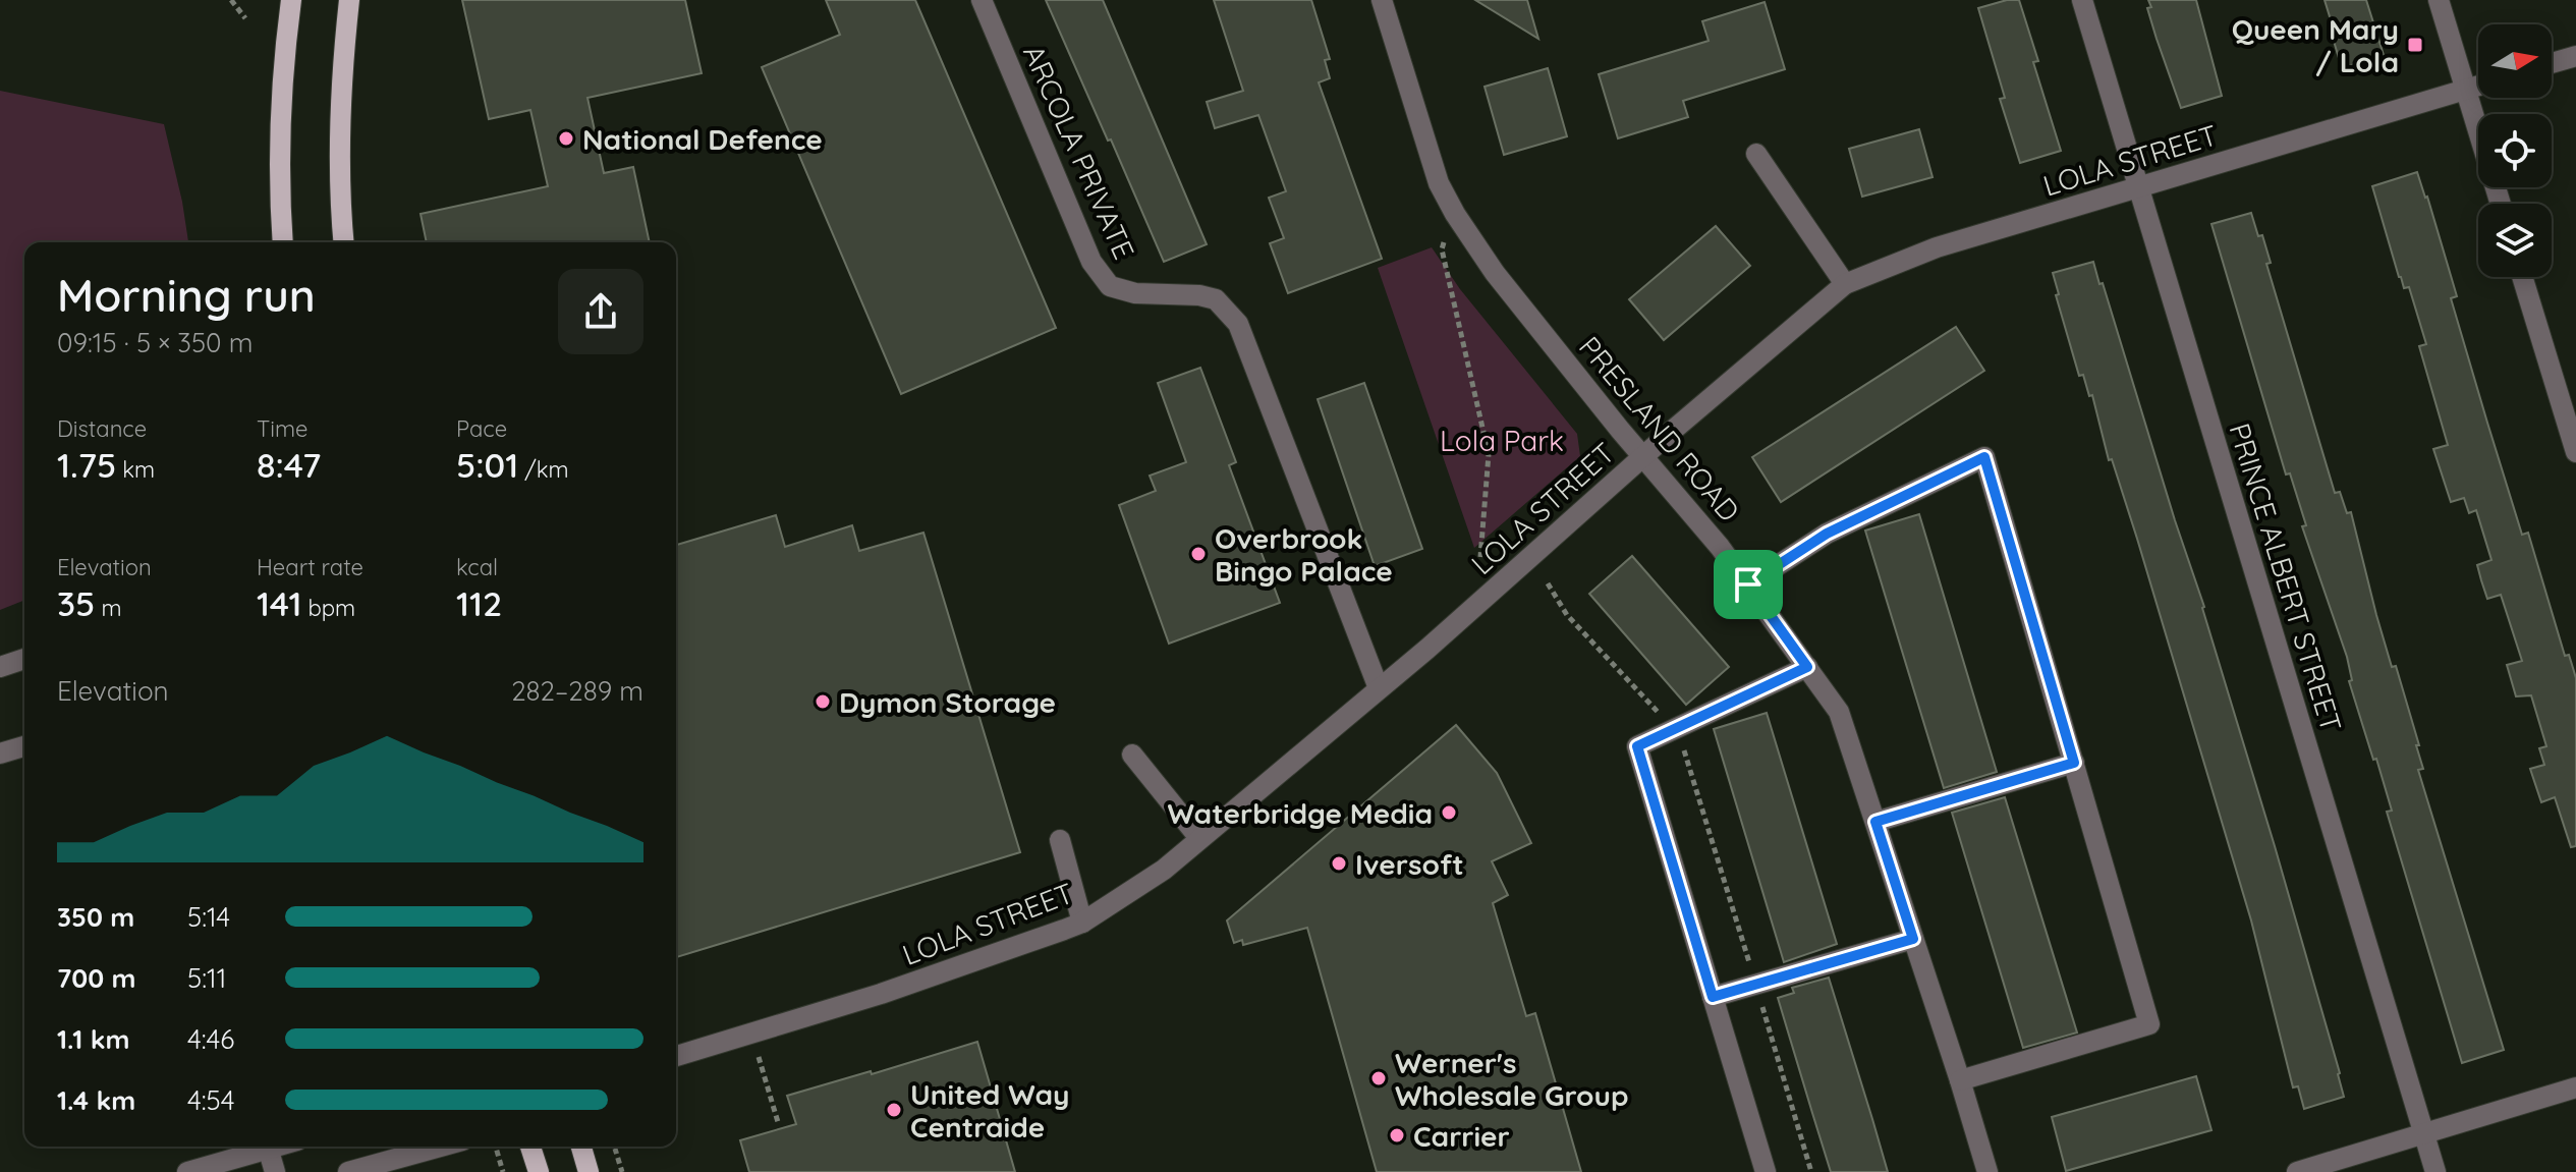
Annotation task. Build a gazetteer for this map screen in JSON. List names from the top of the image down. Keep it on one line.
{"streets":{"street":["ARCOLA PRIVATE","LOLA STREET","PRESLAND ROAD","PRINCE ALBERT STREET"]},"crossings":[["ARCOLA PRIVATE","LOLA STREET"],["LOLA STREET","PRESLAND ROAD"],["LOLA STREET","PRINCE ALBERT STREET"]],"parks":["Lola Park"],"places":{"transit":["Queen Mary / Lola"],"other":["National Defence","Overbrook Bingo Palace","Dymon Storage","Waterbridge Media","Iversoft","Werner's Wholesale Group","United Way Centraide","Carrier"]},"north":"right","page":{"heading":["Morning run","09:15 · 5 × 350 m"],"stats":[["Distance","1.75 km"],["Time","8:47"],["Pace","5:01 /km"],["Elevation","35 m"],["Heart rate","141 bpm"],["kcal","112"]],"chart":["Elevation","282–289 m"],"list":[{"name":"350 m","note":"5:14"},{"name":"700 m","note":"5:11"},{"name":"1.1 km","note":"4:46"},{"name":"1.4 km","note":"4:54"}]}}
